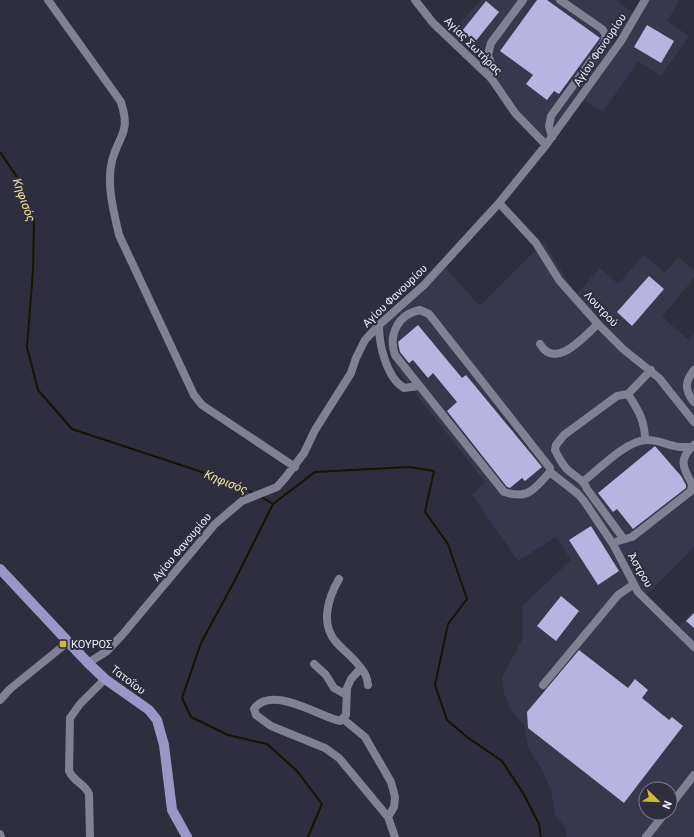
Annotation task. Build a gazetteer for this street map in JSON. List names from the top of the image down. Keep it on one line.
{"streets":{"main road":["Τατοΐου"],"street":["Αγίας Σωτήρας","Αγίου Φανουρίου","Λουτρού","Άστρου"]},"crossings":[["Αγίας Σωτήρας","Αγίου Φανουρίου"],["Αγίου Φανουρίου","Λουτρού"],["Αγίου Φανουρίου","Τατοΐου"]],"water":["Κηφισός"],"places":{"transit":["ΚΟΥΡΟΣ"]},"north":"bottom right"}
